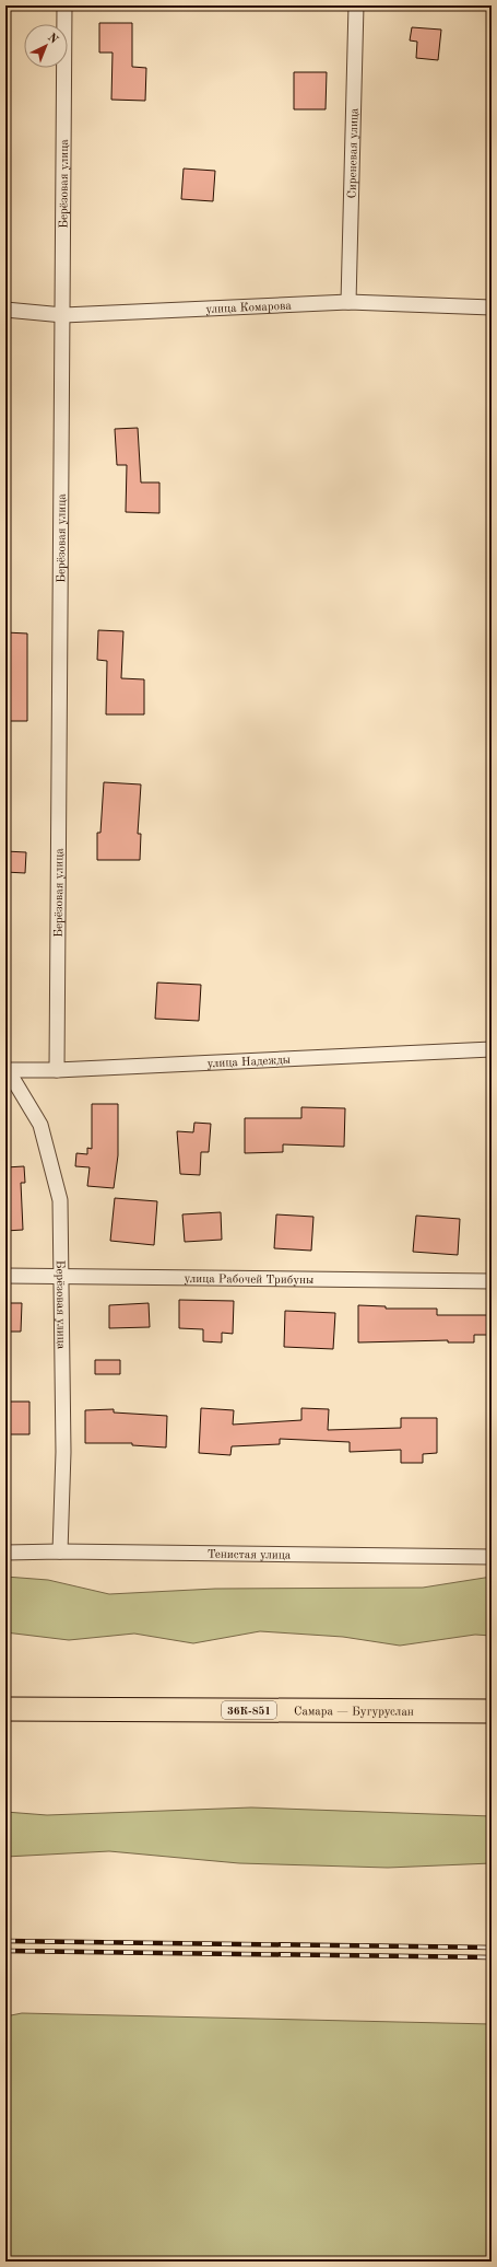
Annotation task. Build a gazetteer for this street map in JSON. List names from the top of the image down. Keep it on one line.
{"streets":{"main road":["36К-851","Самара — Бугуруслан"],"street":["Сиреневая улица","Берёзовая улица","улица Комарова","улица Надежды","улица Рабочей Трибуны","Тенистая улица"]},"crossings":[["Сиреневая улица","улица Комарова"],["Берёзовая улица","улица Комарова"],["Берёзовая улица","улица Надежды"],["Берёзовая улица","улица Рабочей Трибуны"],["Берёзовая улица","Тенистая улица"]],"north":"top right"}
